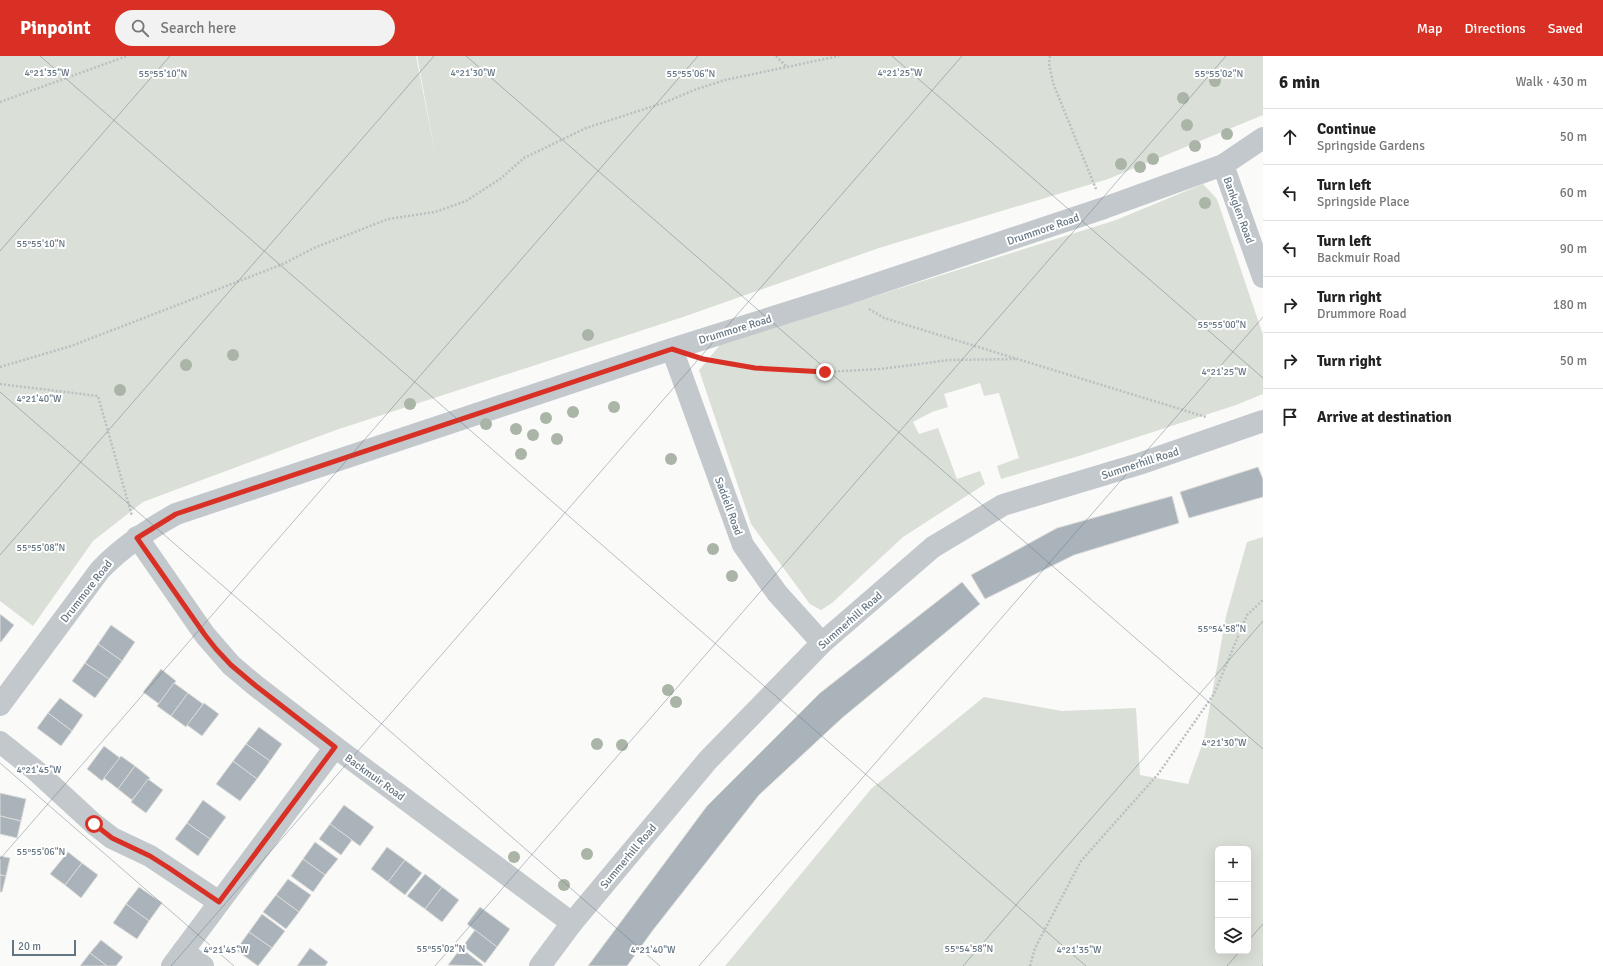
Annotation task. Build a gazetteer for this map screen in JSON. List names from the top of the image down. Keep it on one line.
{"streets":{"street":["Bankglen Road","Drummore Road","Summerhill Road","Saddell Road","Backmuir Road"]},"crossings":[["Bankglen Road","Drummore Road"],["Drummore Road","Saddell Road"],["Drummore Road","Backmuir Road"],["Summerhill Road","Saddell Road"],["Summerhill Road","Backmuir Road"]],"scale_bar":"20 m","page":{"header":"Pinpoint","search":"Search here","nav":["Map","Directions","Saved"],"heading":["6 min","Walk · 430 m"],"list":[["Continue","Springside Gardens","50 m"],["Turn left","Springside Place","60 m"],["Turn left","Backmuir Road","90 m"],["Turn right","Drummore Road","180 m"],["Turn right","50 m"],"Arrive at destination"],"map_buttons":["+","−"],"scale":"20 m"},"coordinates":["4°21'35\"W","4°21'30\"W","4°21'25\"W","55°55'10\"N","55°55'06\"N","55°55'02\"N","55°55'00\"N","4°21'40\"W","55°55'08\"N","55°54'58\"N","4°21'45\"W"]}
